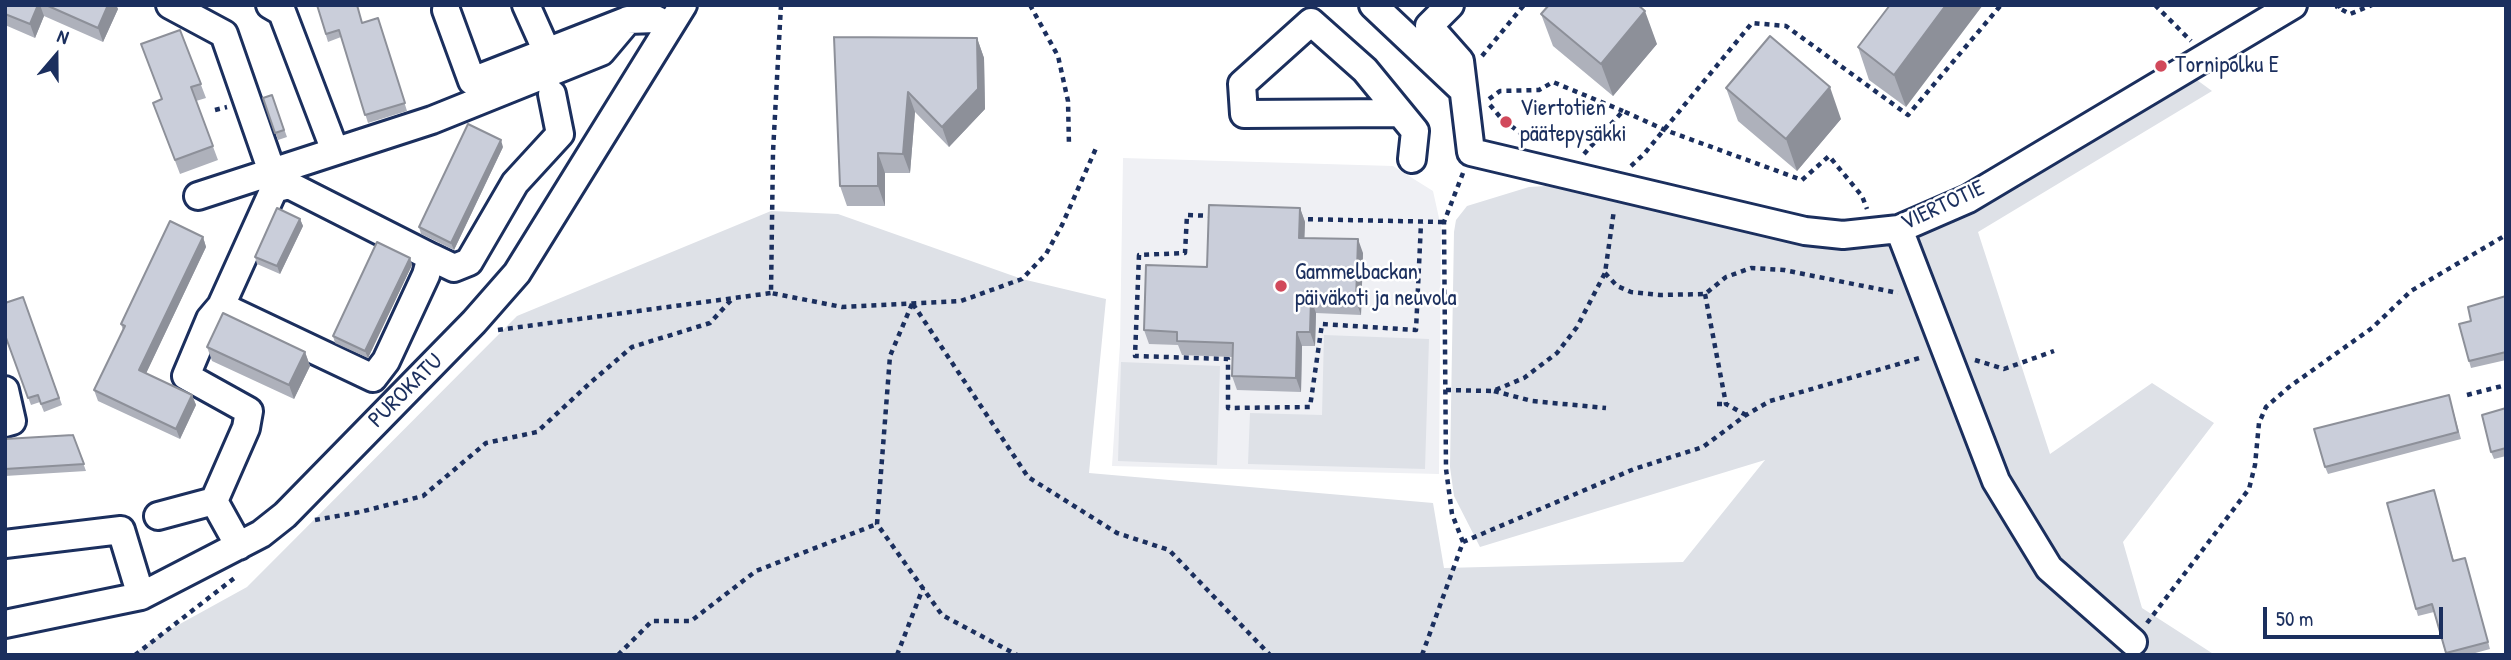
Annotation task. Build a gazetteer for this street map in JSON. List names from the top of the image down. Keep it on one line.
{"streets":{"street":["VIERTOTIE","PUROKATU"]},"places":["Tornipolku E","Viertotien päätepysäkki","Gammelbackan päiväkoti ja neuvola"],"scale_bar":"50 m","north":"top"}
